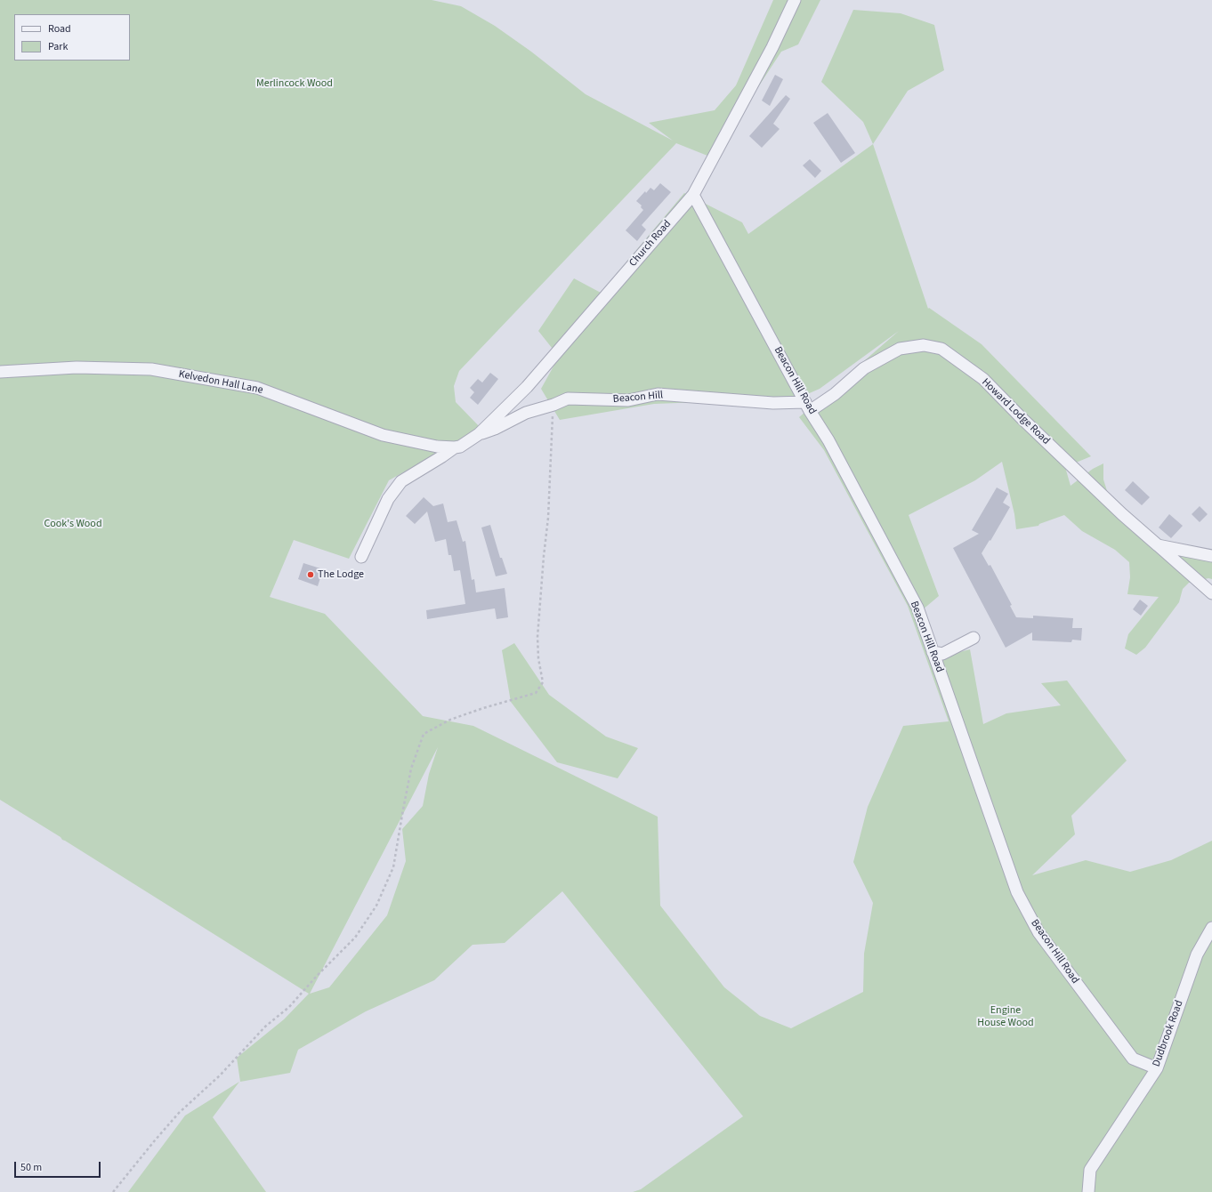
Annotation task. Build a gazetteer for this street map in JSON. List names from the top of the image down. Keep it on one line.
{"streets":{"street":["Church Road","Beacon Hill Road","Kelvedon Hall Lane","Beacon Hill","Howard Lodge Road","Dudbrook Road"]},"crossings":[["Church Road","Beacon Hill Road"],["Church Road","Kelvedon Hall Lane"],["Church Road","Beacon Hill"],["Beacon Hill Road","Beacon Hill"],["Beacon Hill Road","Howard Lodge Road"],["Beacon Hill Road","Dudbrook Road"],["Beacon Hill","Howard Lodge Road"]],"parks":["Merlincock Wood","Cook's Wood","Engine House Wood"],"places":["The Lodge"],"legend":["Road","Park"],"scale_bar":"50 m"}
